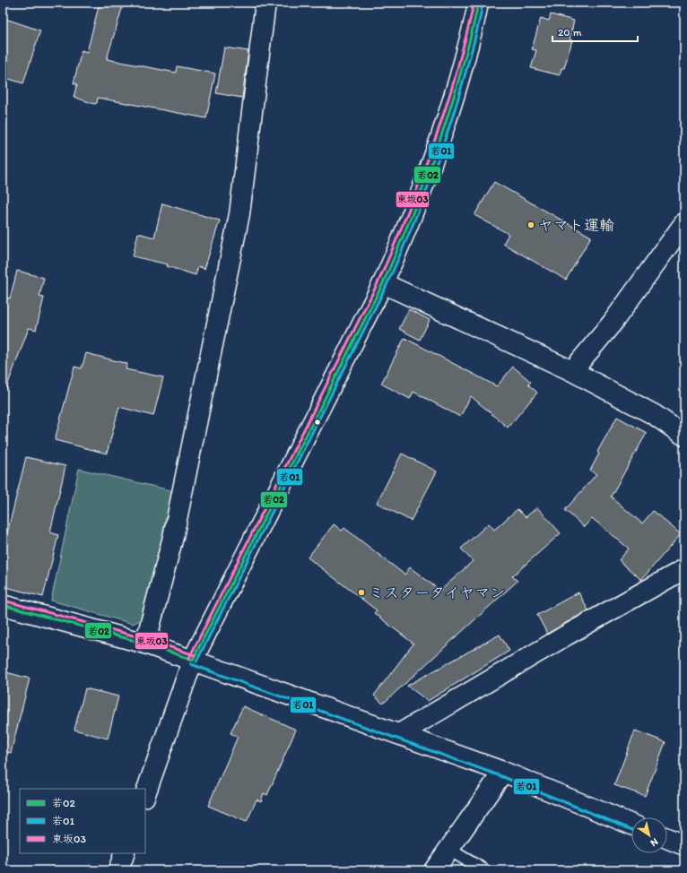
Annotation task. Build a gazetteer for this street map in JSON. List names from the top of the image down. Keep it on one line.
{"places":["ヤマト運輸","ミスタータイヤマン"],"lines":["transit line 若02","transit line 東坂03","transit line 若01"],"legend":["若02","若01","東坂03"],"scale_bar":"20 m","north":"bottom right"}
